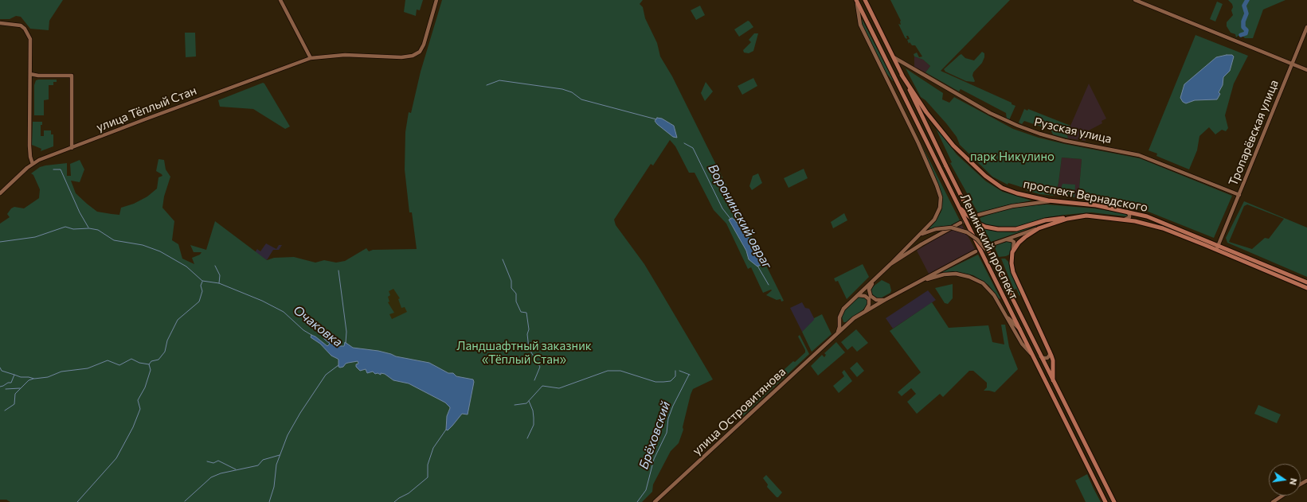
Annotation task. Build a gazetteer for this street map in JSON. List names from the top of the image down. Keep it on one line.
{"streets":{"main road":["проспект Вернадского","Ленинский проспект"],"street":["улица Тёплый Стан","Рузская улица","Тропарёвская улица","улица Островитянова"]},"crossings":[["Рузская улица","Тропарёвская улица"],["Рузская улица","Ленинский проспект"],["Тропарёвская улица","проспект Вернадского"],["проспект Вернадского","Ленинский проспект"]],"water":["Воронинский овраг","Очаковка","Брёховский"],"parks":["парк Никулино","Ландшафтный заказник «Тёплый Стан»"],"north":"right"}
